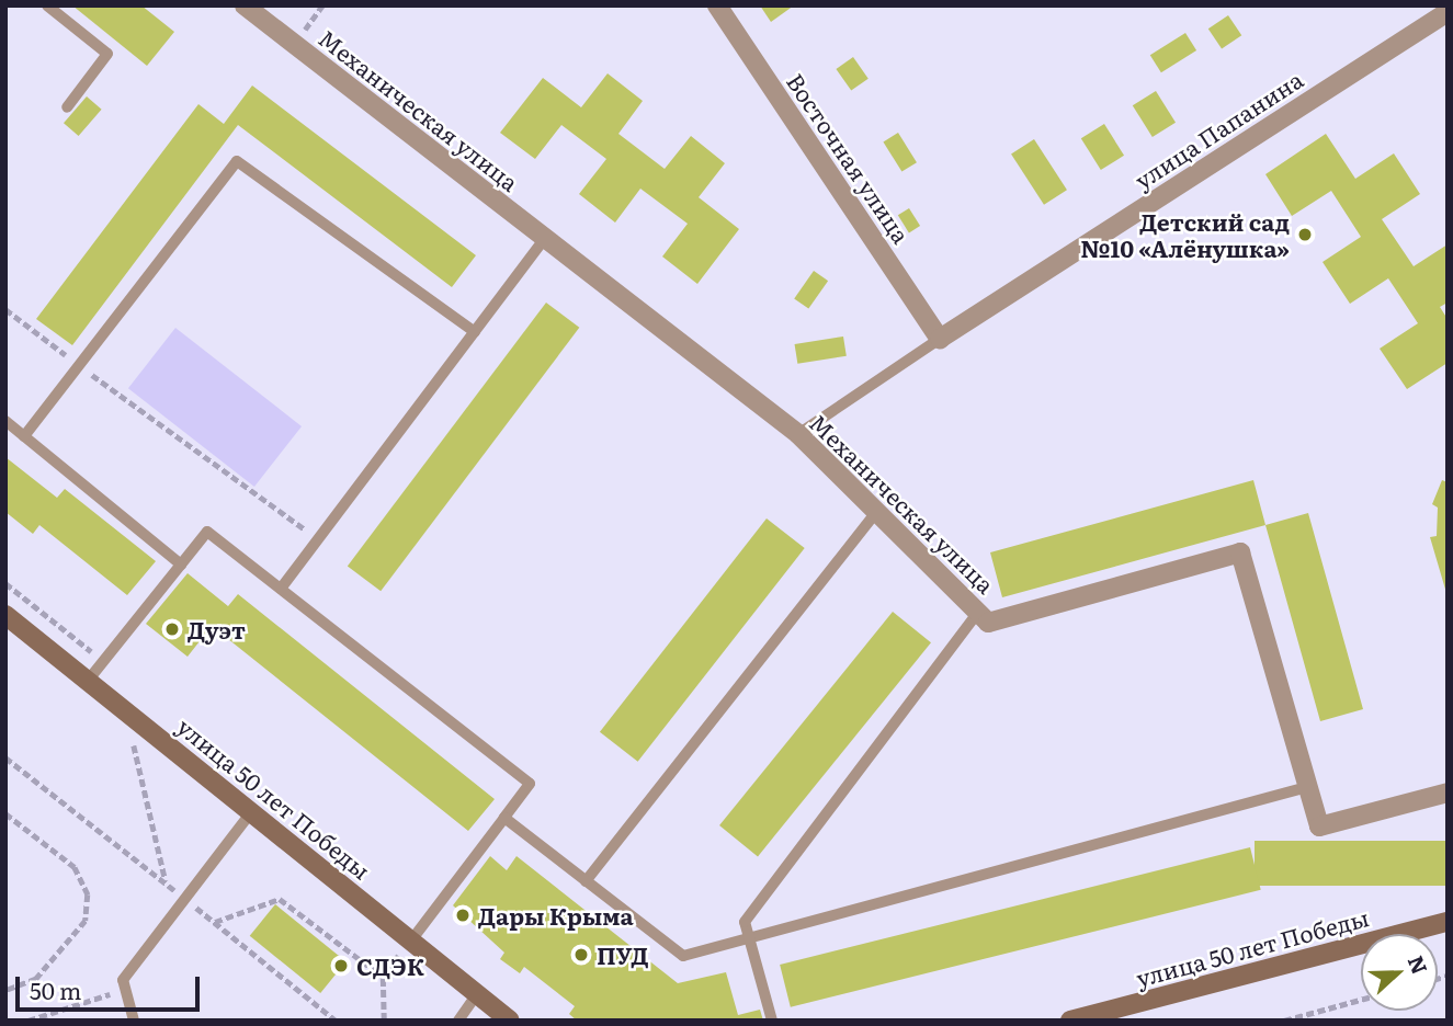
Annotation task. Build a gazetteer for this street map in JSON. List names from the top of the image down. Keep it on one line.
{"streets":{"main road":["улица 50 лет Победы"],"street":["Механическая улица","улица Папанина","Восточная улица"]},"crossings":[["улица Папанина","Восточная улица"]],"places":["Детский сад №10 «Алёнушка»","Дуэт","Дары Крыма","ПУД","СДЭК"],"scale_bar":"50 m","north":"right"}
